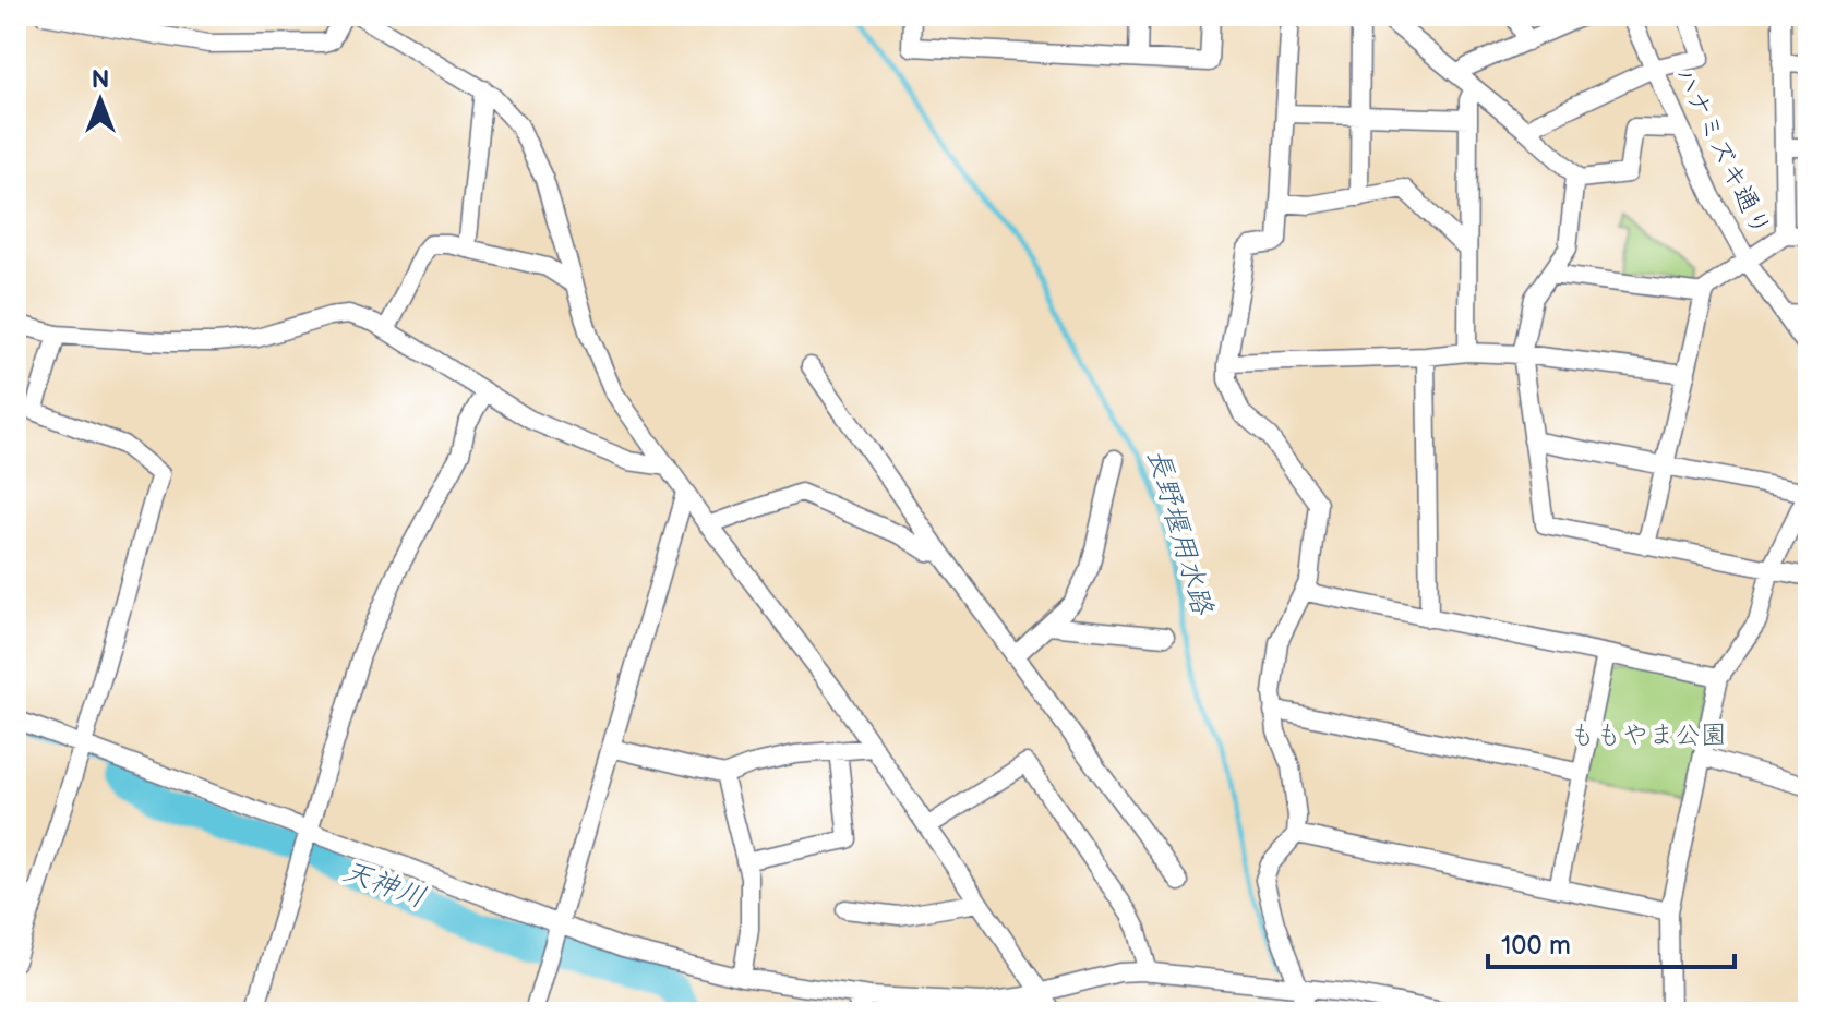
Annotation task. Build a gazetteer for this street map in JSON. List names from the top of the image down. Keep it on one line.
{"streets":{"street":["ハナミズキ通り"]},"water":["長野堰用水路","天神川"],"parks":["ももやま公園"],"scale_bar":"100 m","north":"top"}
